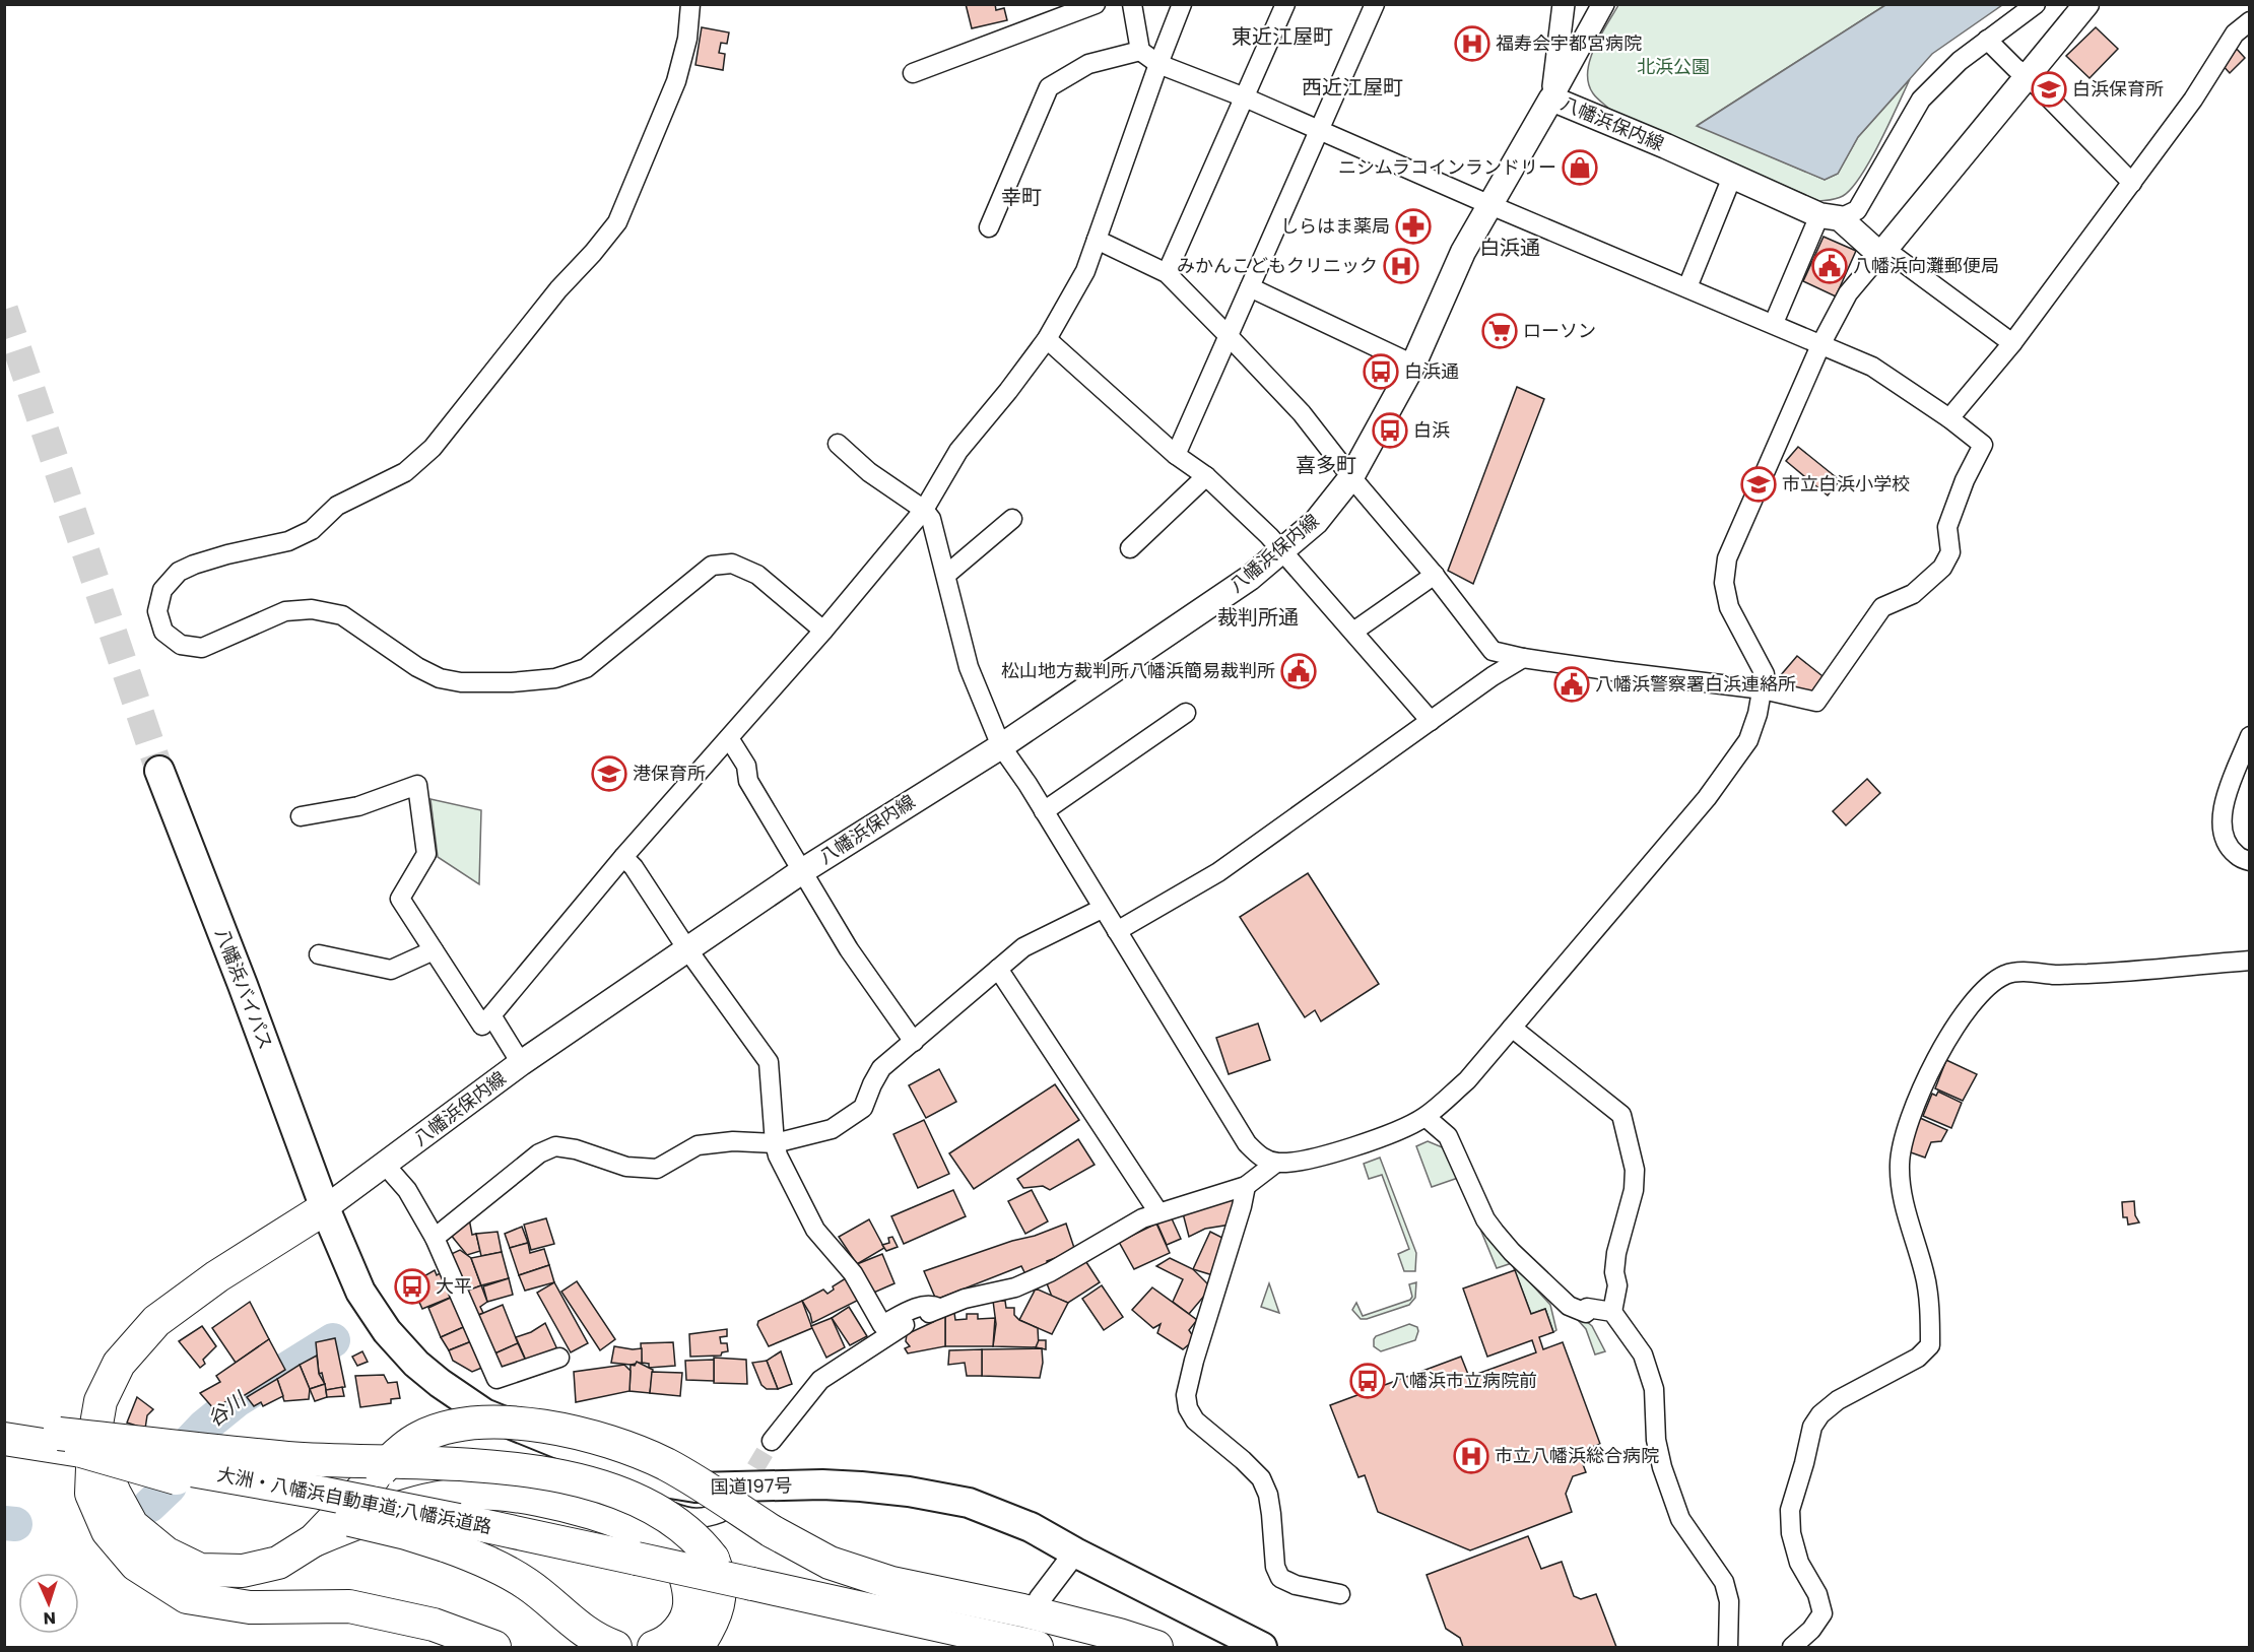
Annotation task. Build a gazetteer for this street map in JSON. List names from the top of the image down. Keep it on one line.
{"streets":{"highway":["八幡浜バイパス","国道197号","大洲・八幡浜自動車道;八幡浜道路"],"main road":["八幡浜保内線"]},"crossings":[["八幡浜保内線","八幡浜バイパス"],["八幡浜保内線","国道197号"],["八幡浜バイパス","国道197号"]],"districts":["東近江屋町","西近江屋町","幸町","白浜通","喜多町","裁判所通"],"water":["谷川"],"parks":["北浜公園"],"places":{"hospital":["福寿会宇都宮病院","みかんこどもクリニック","市立八幡浜総合病院"],"school or university":["白浜保育所","市立白浜小学校","港保育所"],"shop":["ニシムラコインランドリー"],"pharmacy":["しらはま薬局"],"public building":["八幡浜向灘郵便局","松山地方裁判所八幡浜簡易裁判所","八幡浜警察署白浜連絡所"],"supermarket":["ローソン"],"bus stop":["白浜通","白浜","大平","八幡浜市立病院前"]},"north":"bottom"}
